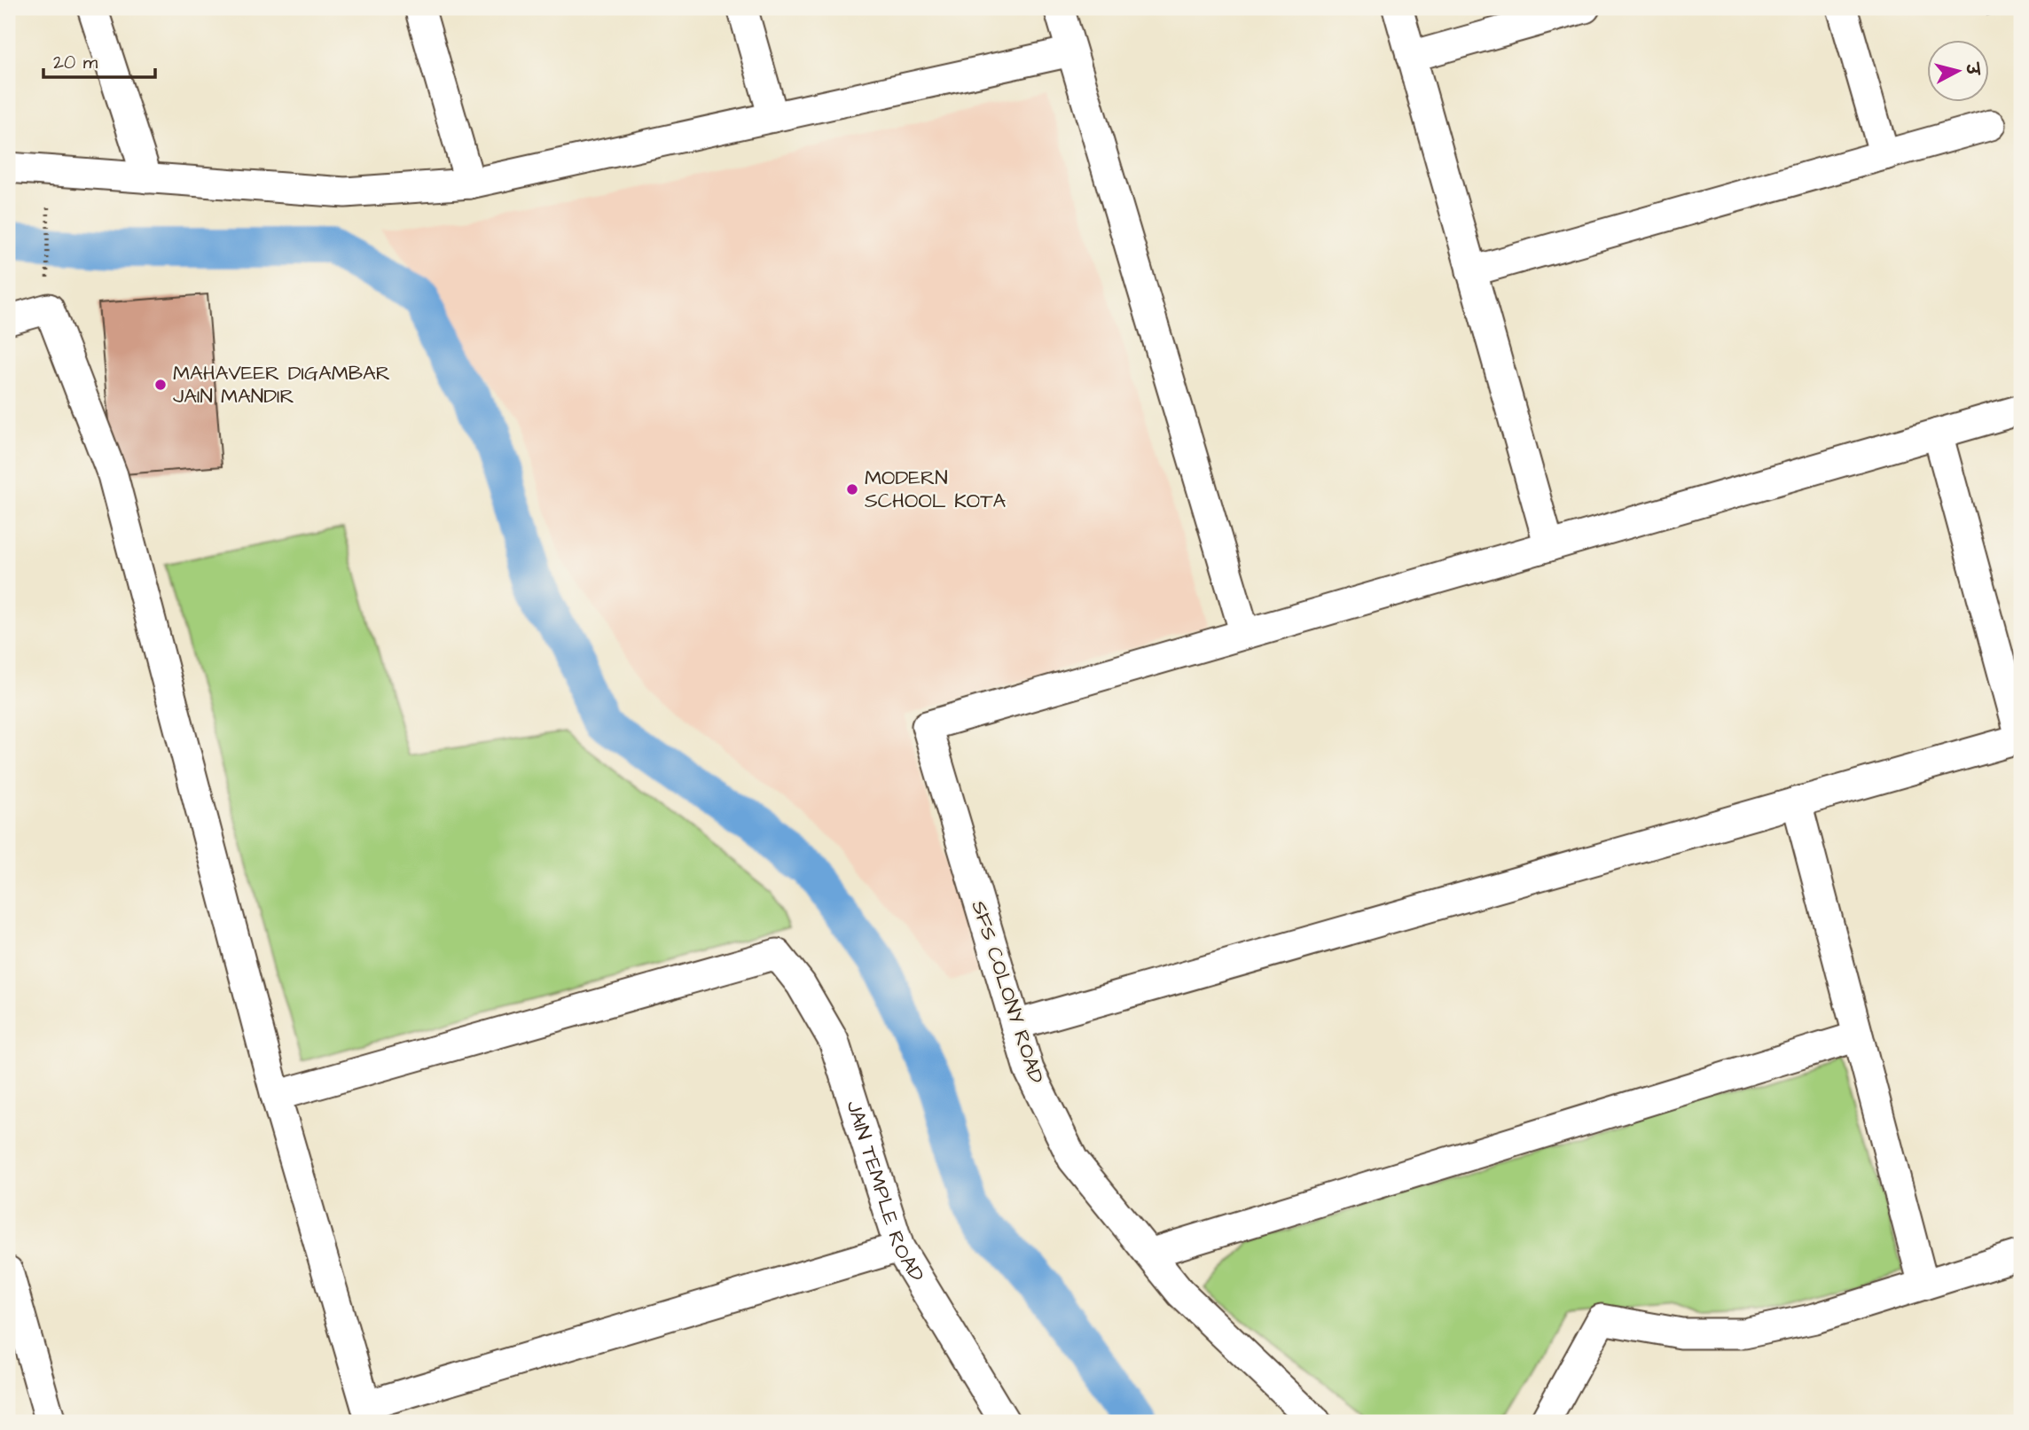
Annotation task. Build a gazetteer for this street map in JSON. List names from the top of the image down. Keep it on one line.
{"streets":{"street":["SFS COLONY ROAD","JAIN TEMPLE ROAD"]},"places":["MAHAVEER DIGAMBAR JAIN MANDIR","MODERN SCHOOL KOTA"],"scale_bar":"20 m","north":"right"}
